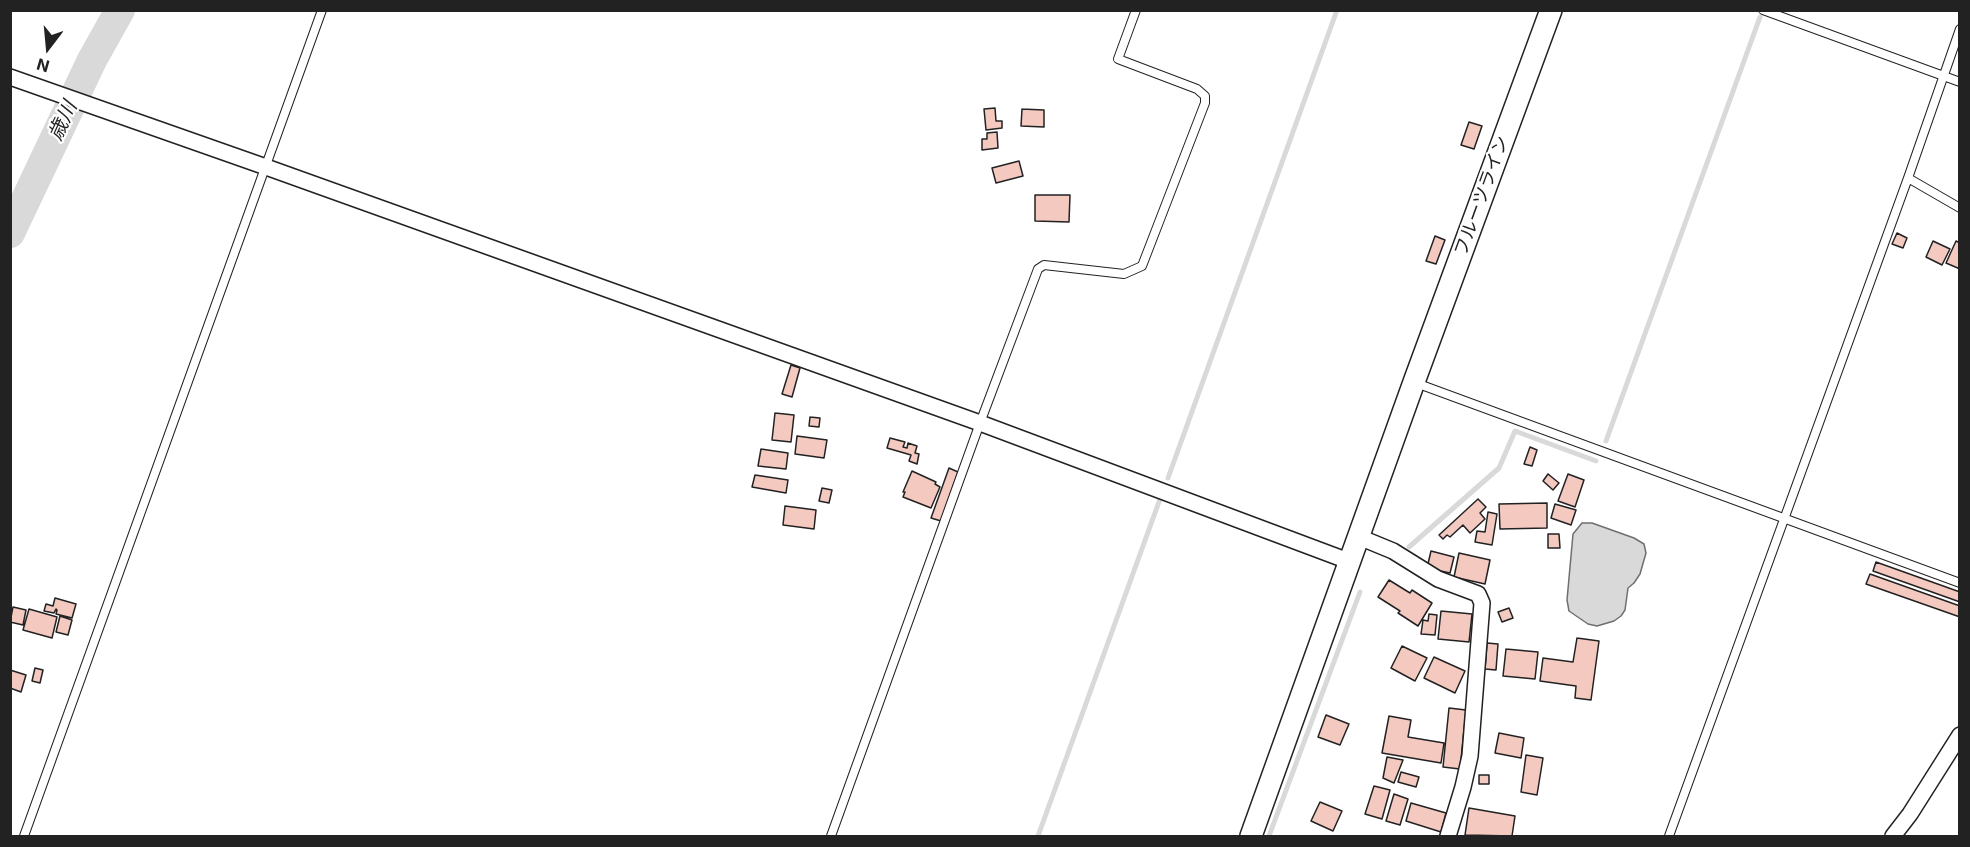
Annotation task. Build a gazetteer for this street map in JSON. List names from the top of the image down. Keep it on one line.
{"streets":{"street":["フルーツライン"]},"water":["歳川"],"north":"bottom"}
